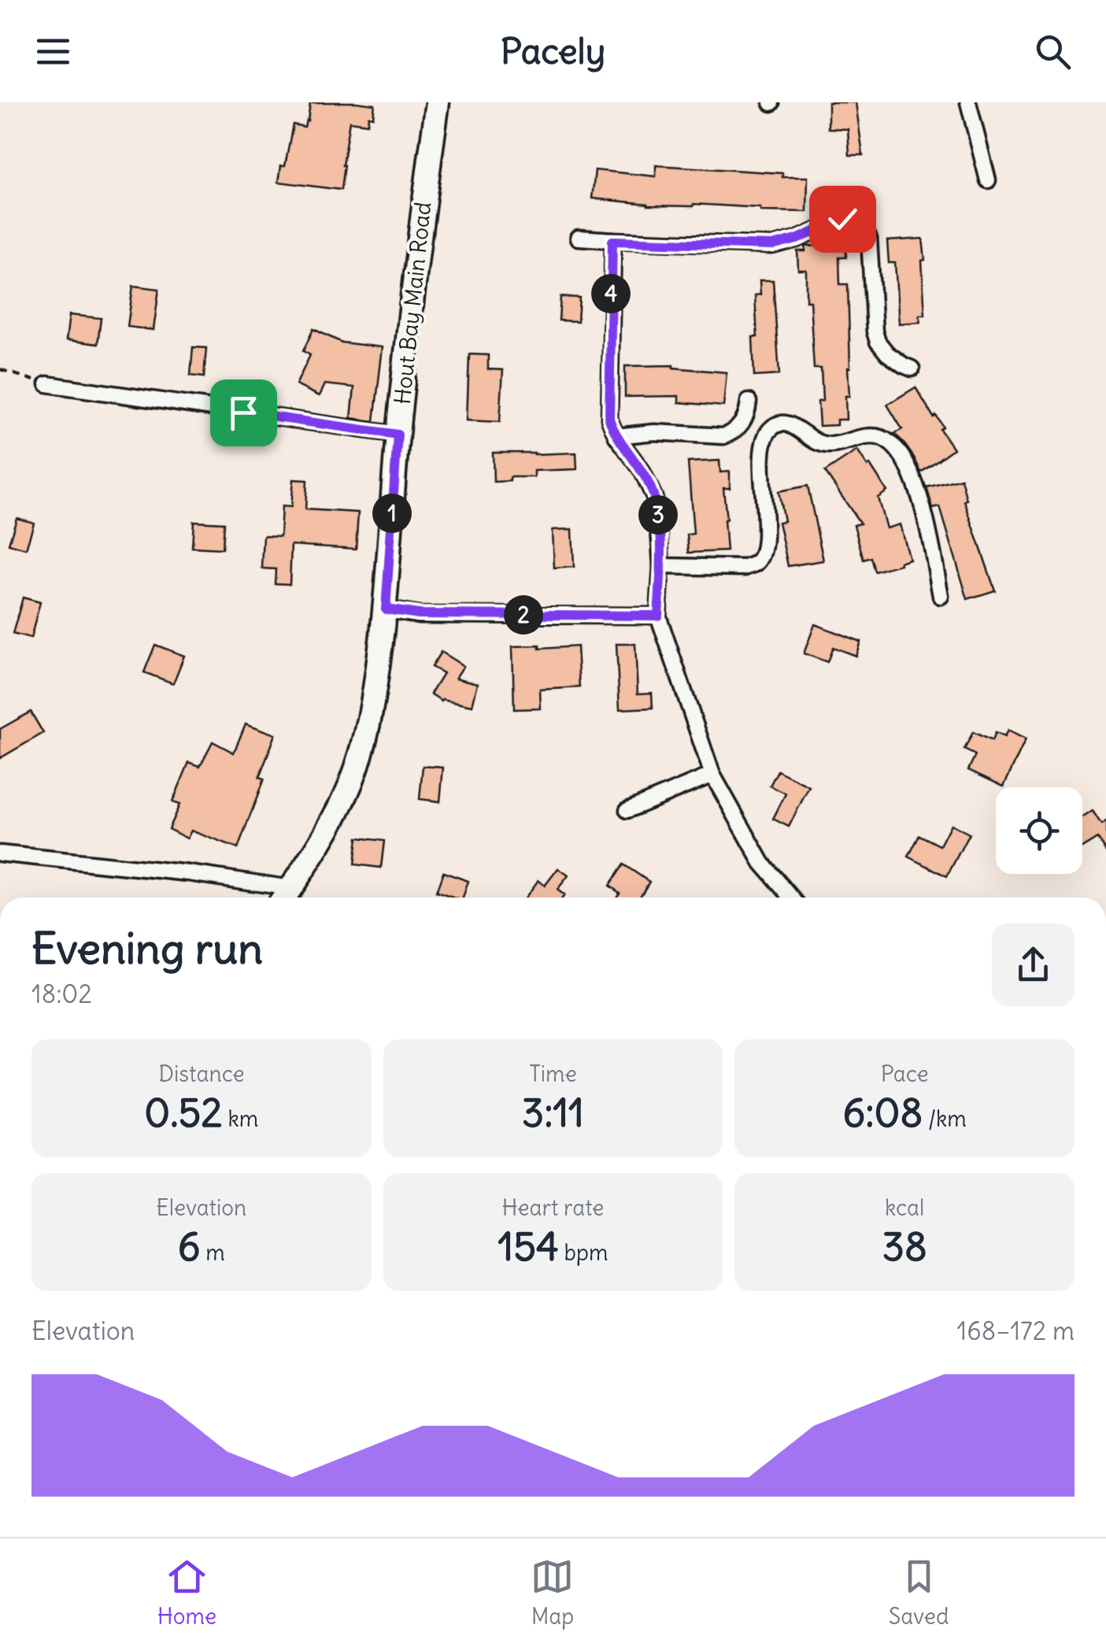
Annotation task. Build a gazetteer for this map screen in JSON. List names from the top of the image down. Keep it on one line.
{"streets":{"main road":["Hout Bay Main Road"]},"page":{"header":"Pacely","pins":["4","1","3","2"],"heading":["Evening run","18:02"],"stats":[["Distance","0.52 km"],["Time","3:11"],["Pace","6:08 /km"],["Elevation","6 m"],["Heart rate","154 bpm"],["kcal","38"]],"chart":["Elevation","168–172 m"],"tabs":["Home","Map","Saved"]}}
